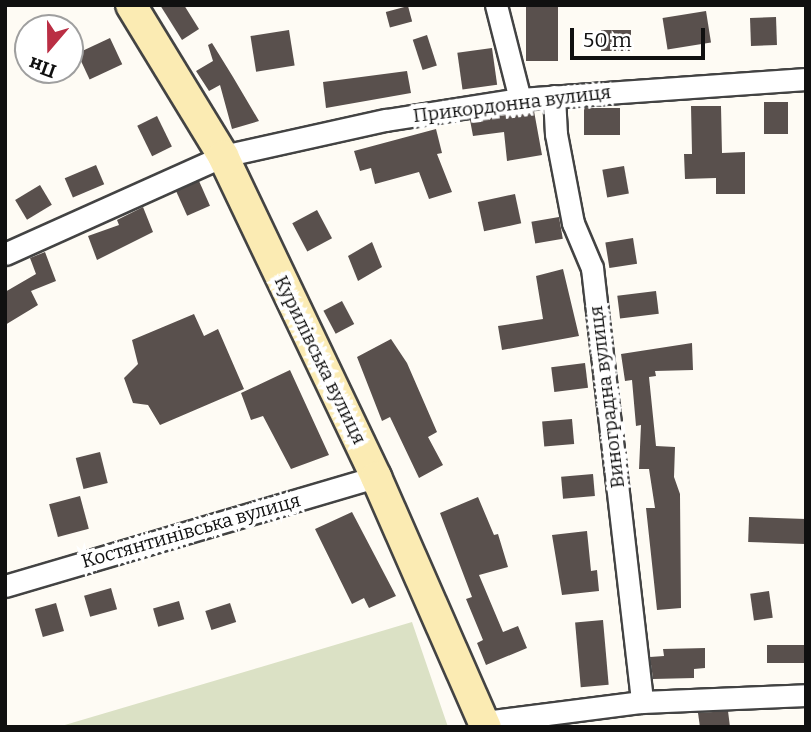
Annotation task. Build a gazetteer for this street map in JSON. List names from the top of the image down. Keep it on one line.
{"streets":{"main road":["Курилівська вулиця"],"street":["Прикордонна вулиця","Виноградна вулиця","Костянтинівська вулиця"]},"crossings":[["Прикордонна вулиця","Курилівська вулиця"],["Прикордонна вулиця","Виноградна вулиця"],["Курилівська вулиця","Костянтинівська вулиця"]],"scale_bar":"50 m","north":"bottom"}
